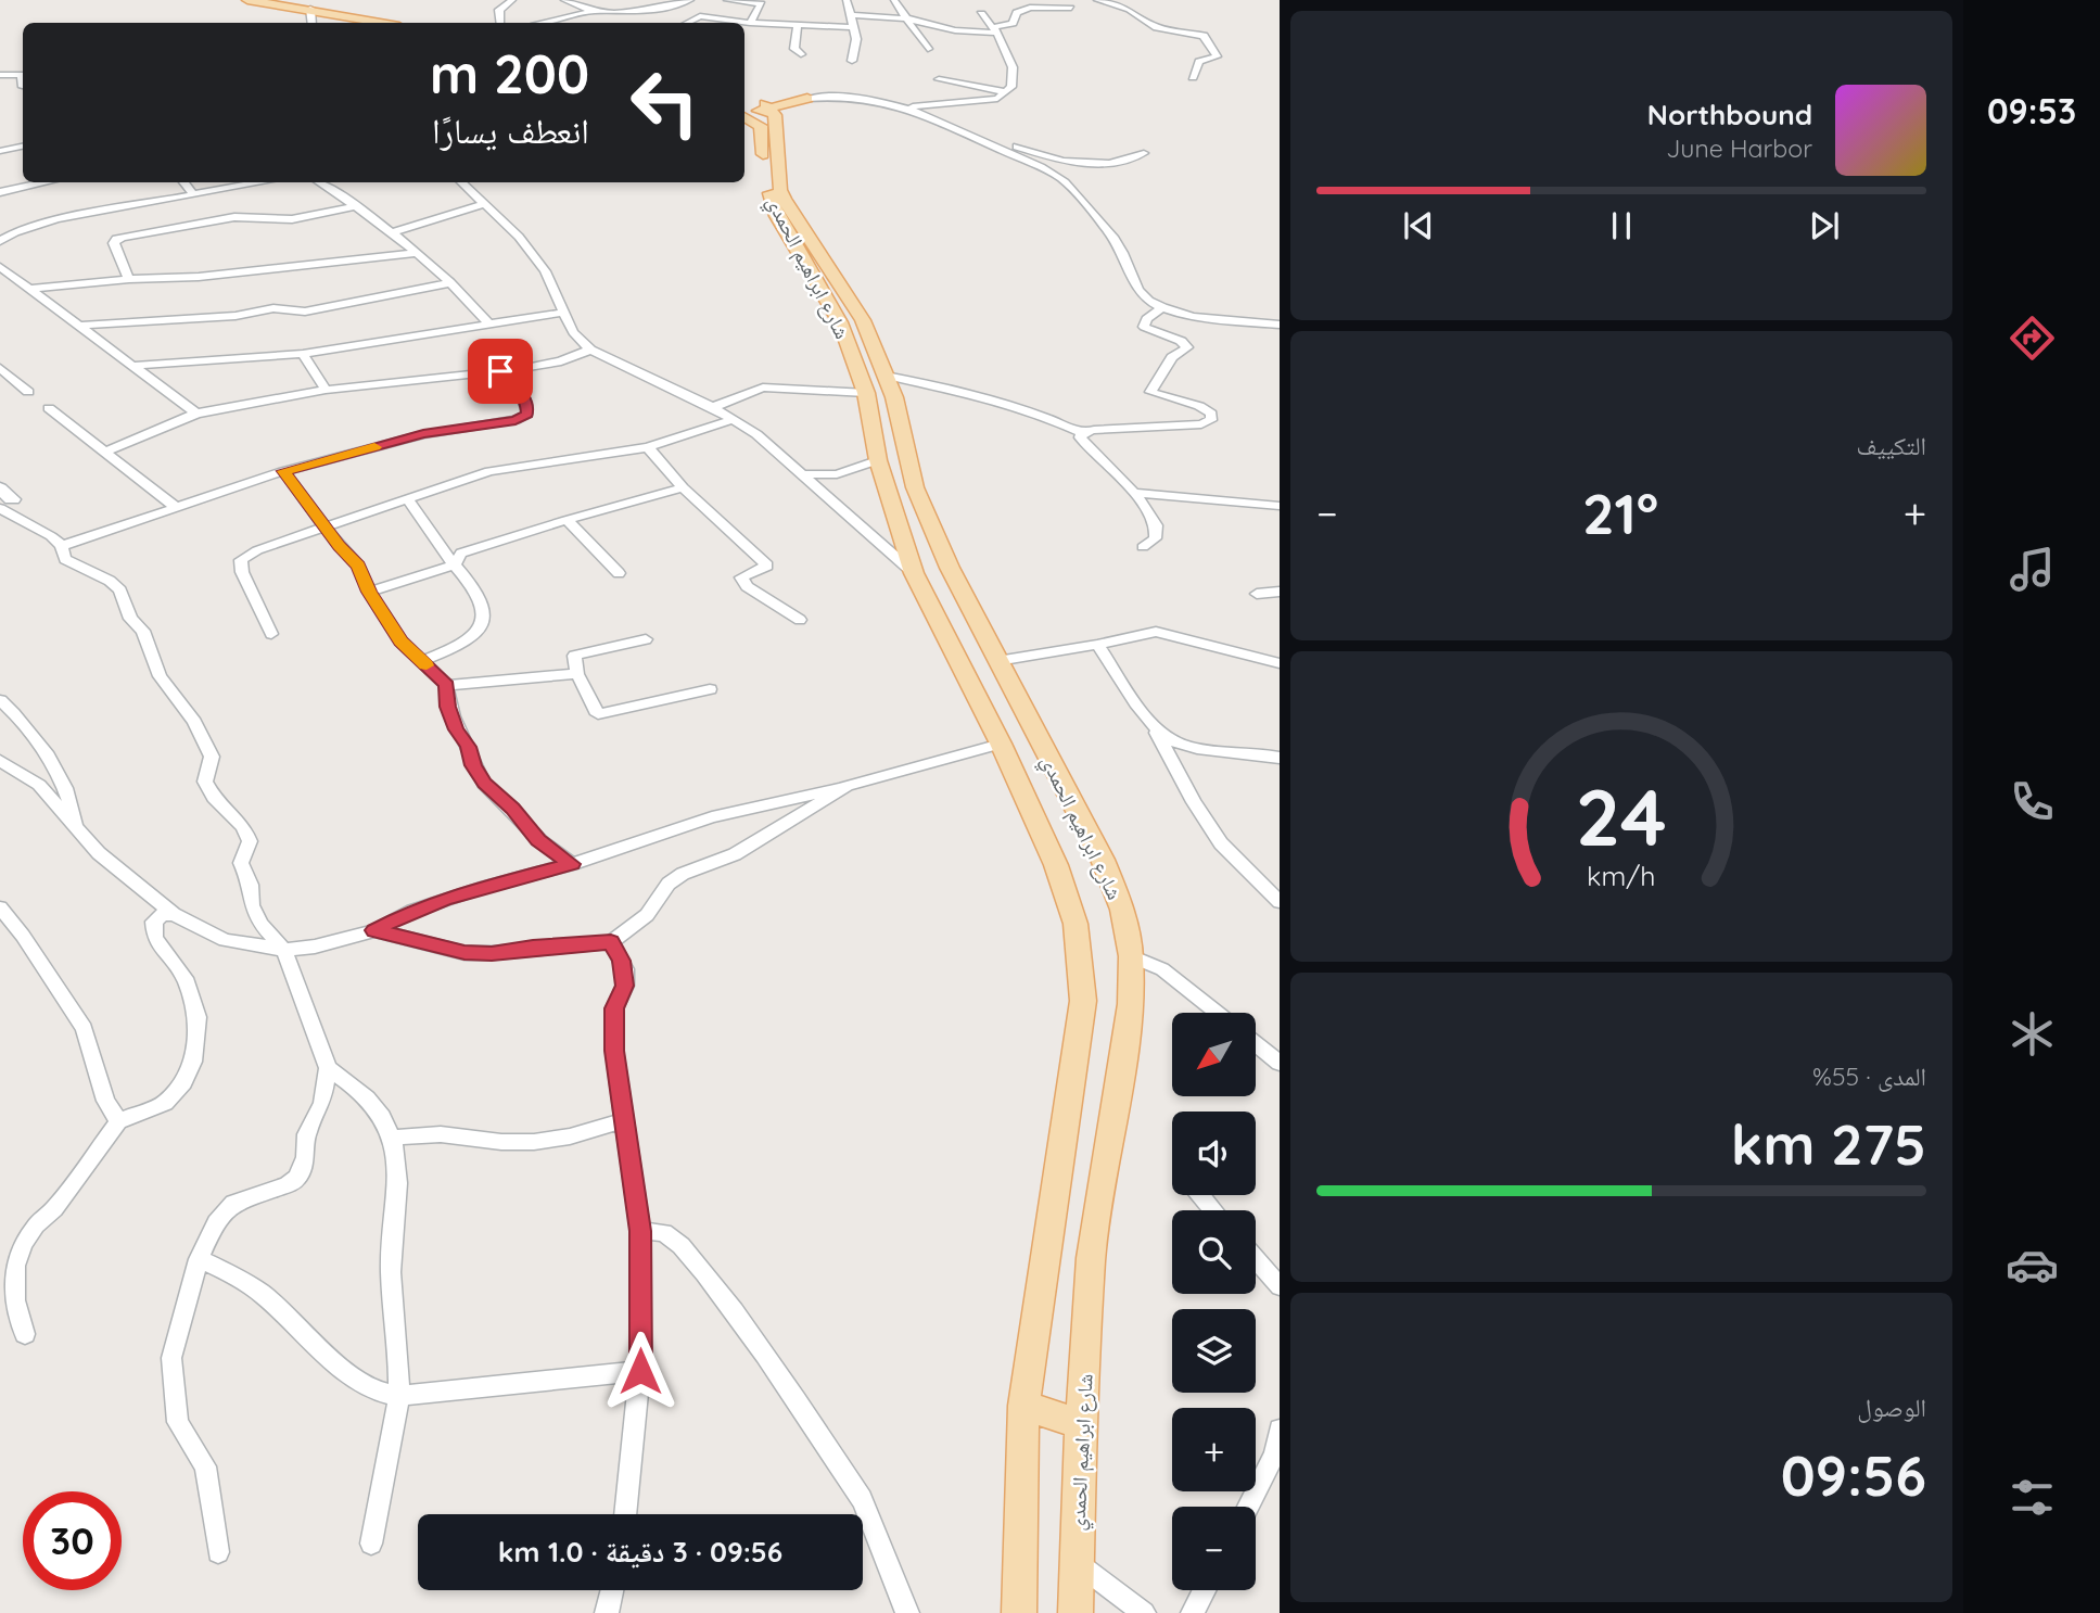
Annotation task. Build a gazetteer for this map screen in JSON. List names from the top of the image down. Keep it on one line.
{"streets":{"main road":["شارع ابراهيم الحمدي"]},"north":"bottom left","page":{"tabs":"09:53","turn":["200 m","انعطف يسارًا"],"song":["Northbound","June Harbor"],"tile":["التكييف",["المدى · 55%","275 km"],["الوصول","09:56"]],"heat":["−","21°","+"],"map_buttons":["+","−"],"limit":"30","trip":"09:56 · 3 دقيقة · 1.0 km","gauge":["24","km/h"]}}
